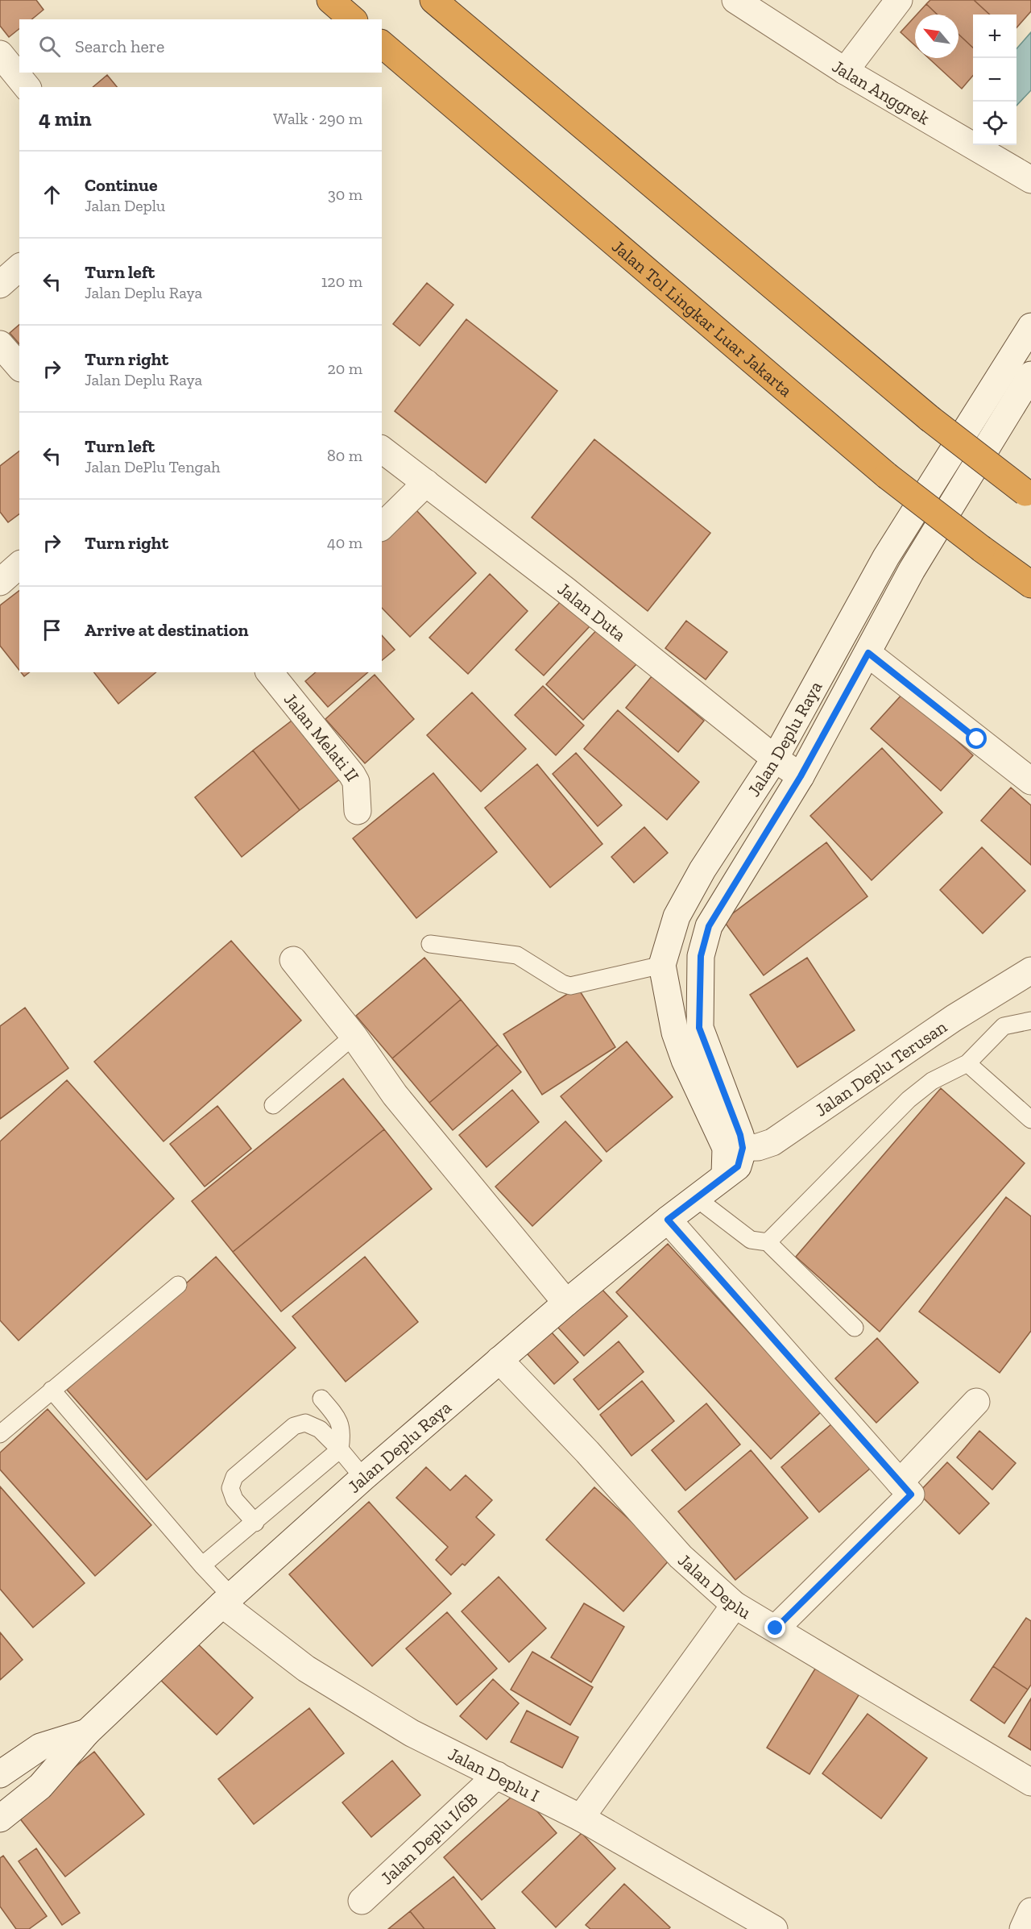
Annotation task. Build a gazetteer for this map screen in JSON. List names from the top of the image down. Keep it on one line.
{"streets":{"highway":["Jalan Tol Lingkar Luar Jakarta"],"street":["Jalan Anggrek","Jalan Duta","Jalan Melati II","Jalan Deplu Raya","Jalan Deplu Terusan","Jalan Deplu","Jalan Deplu I","Jalan Deplu I/6B"]},"crossings":[["Jalan Duta","Jalan Deplu Raya"],["Jalan Deplu Raya","Jalan Deplu Terusan"],["Jalan Deplu Raya","Jalan Deplu"],["Jalan Deplu Raya","Jalan Deplu I"],["Jalan Deplu I","Jalan Deplu I/6B"]],"north":"top left","page":{"map_buttons":["+","−"],"search":"Search here","heading":["4 min","Walk · 290 m"],"list":[["Continue","Jalan Deplu","30 m"],["Turn left","Jalan Deplu Raya","120 m"],["Turn right","Jalan Deplu Raya","20 m"],["Turn left","Jalan DePlu Tengah","80 m"],["Turn right","40 m"],"Arrive at destination"]}}
